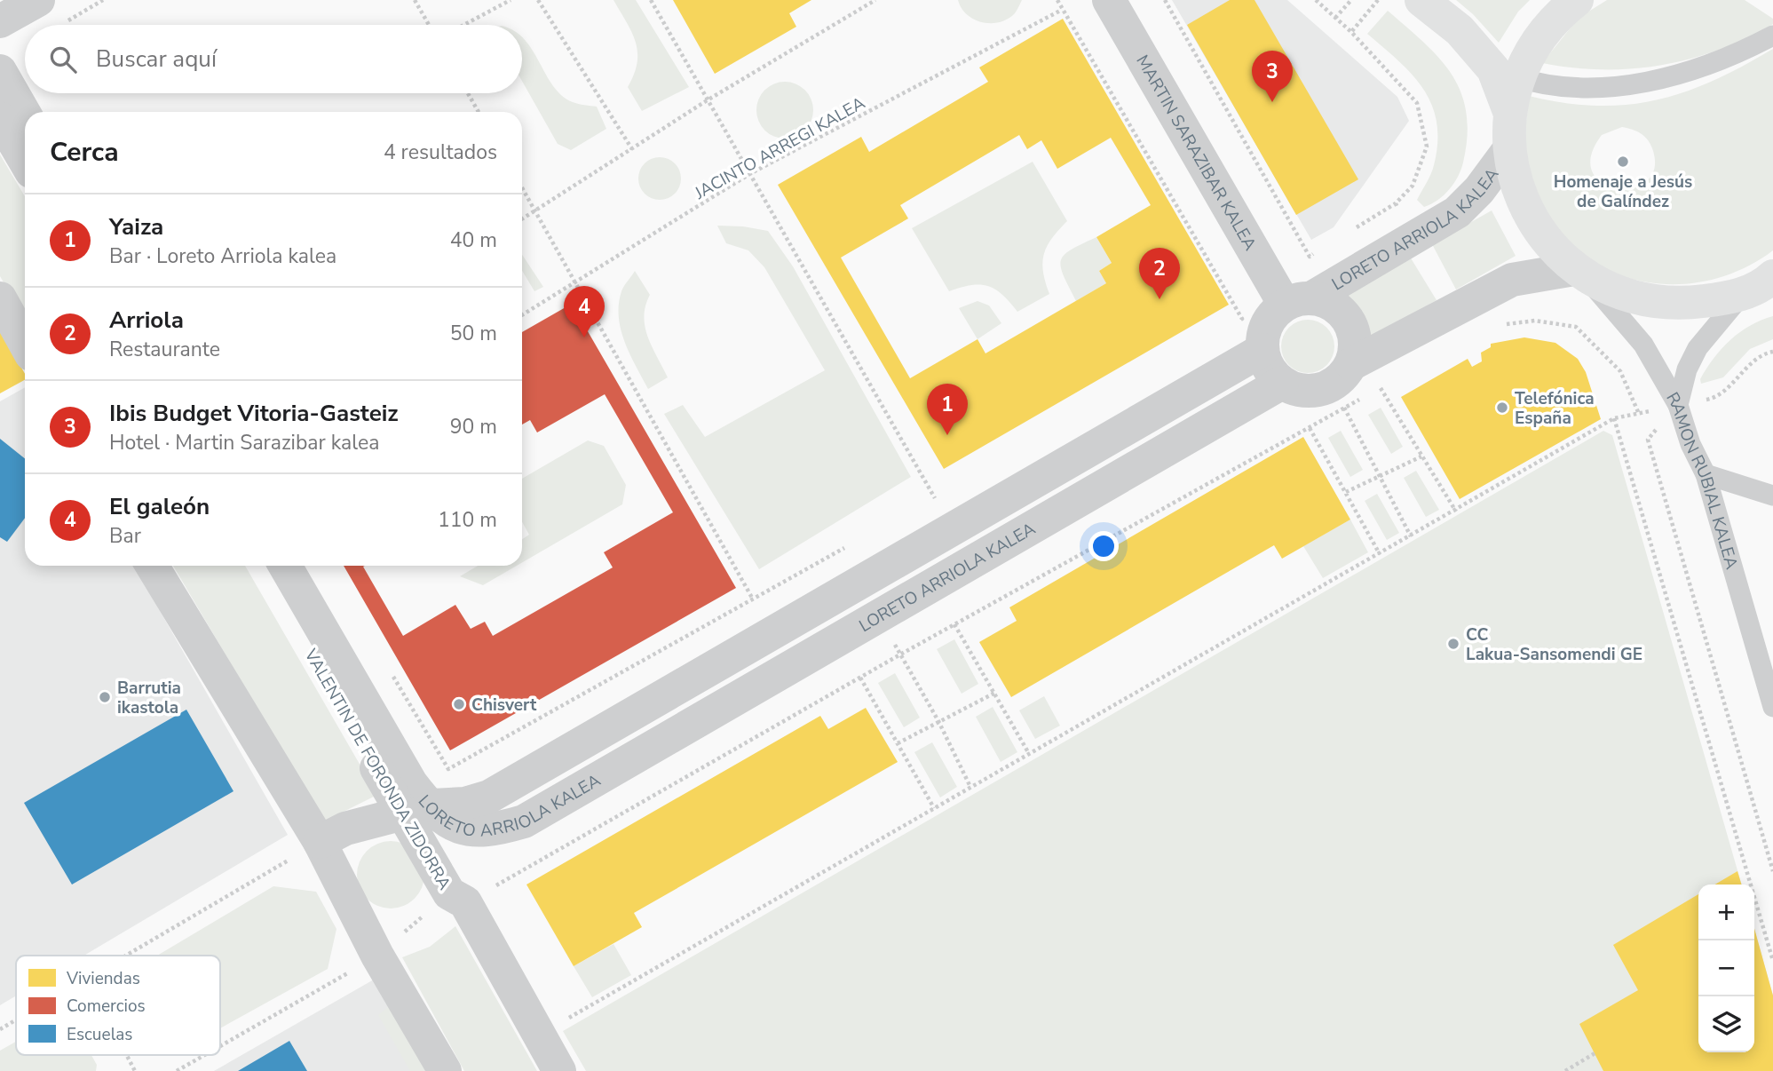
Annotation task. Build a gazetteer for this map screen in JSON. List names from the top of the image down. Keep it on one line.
{"streets":{"street":["MARTIN SARAZIBAR KALEA","LORETO ARRIOLA KALEA","VALENTIN DE FORONDA ZIDORRA"],"lane":["RAMON RUBIAL KALEA"],"path":["JACINTO ARREGI KALEA"]},"crossings":[["MARTIN SARAZIBAR KALEA","LORETO ARRIOLA KALEA"],["LORETO ARRIOLA KALEA","VALENTIN DE FORONDA ZIDORRA"]],"places":["Homenaje a Jesús de Galíndez","Telefónica España","CC Lakua-Sansomendi GE","Barrutia ikastola","Chisvert"],"legend":["Viviendas","Comercios","Escuelas"],"page":{"search":"Buscar aquí","pins":["3","2","4","1"],"heading":["Cerca","4 resultados"],"list":[{"mark":"1","name":"Yaiza","note":"Bar · Loreto Arriola kalea","value":"40 m"},{"mark":"2","name":"Arriola","note":"Restaurante","value":"50 m"},{"mark":"3","name":"Ibis Budget Vitoria-Gasteiz","note":"Hotel · Martin Sarazibar kalea","value":"90 m"},{"mark":"4","name":"El galeón","note":"Bar","value":"110 m"}],"map_buttons":["+","−"]}}
